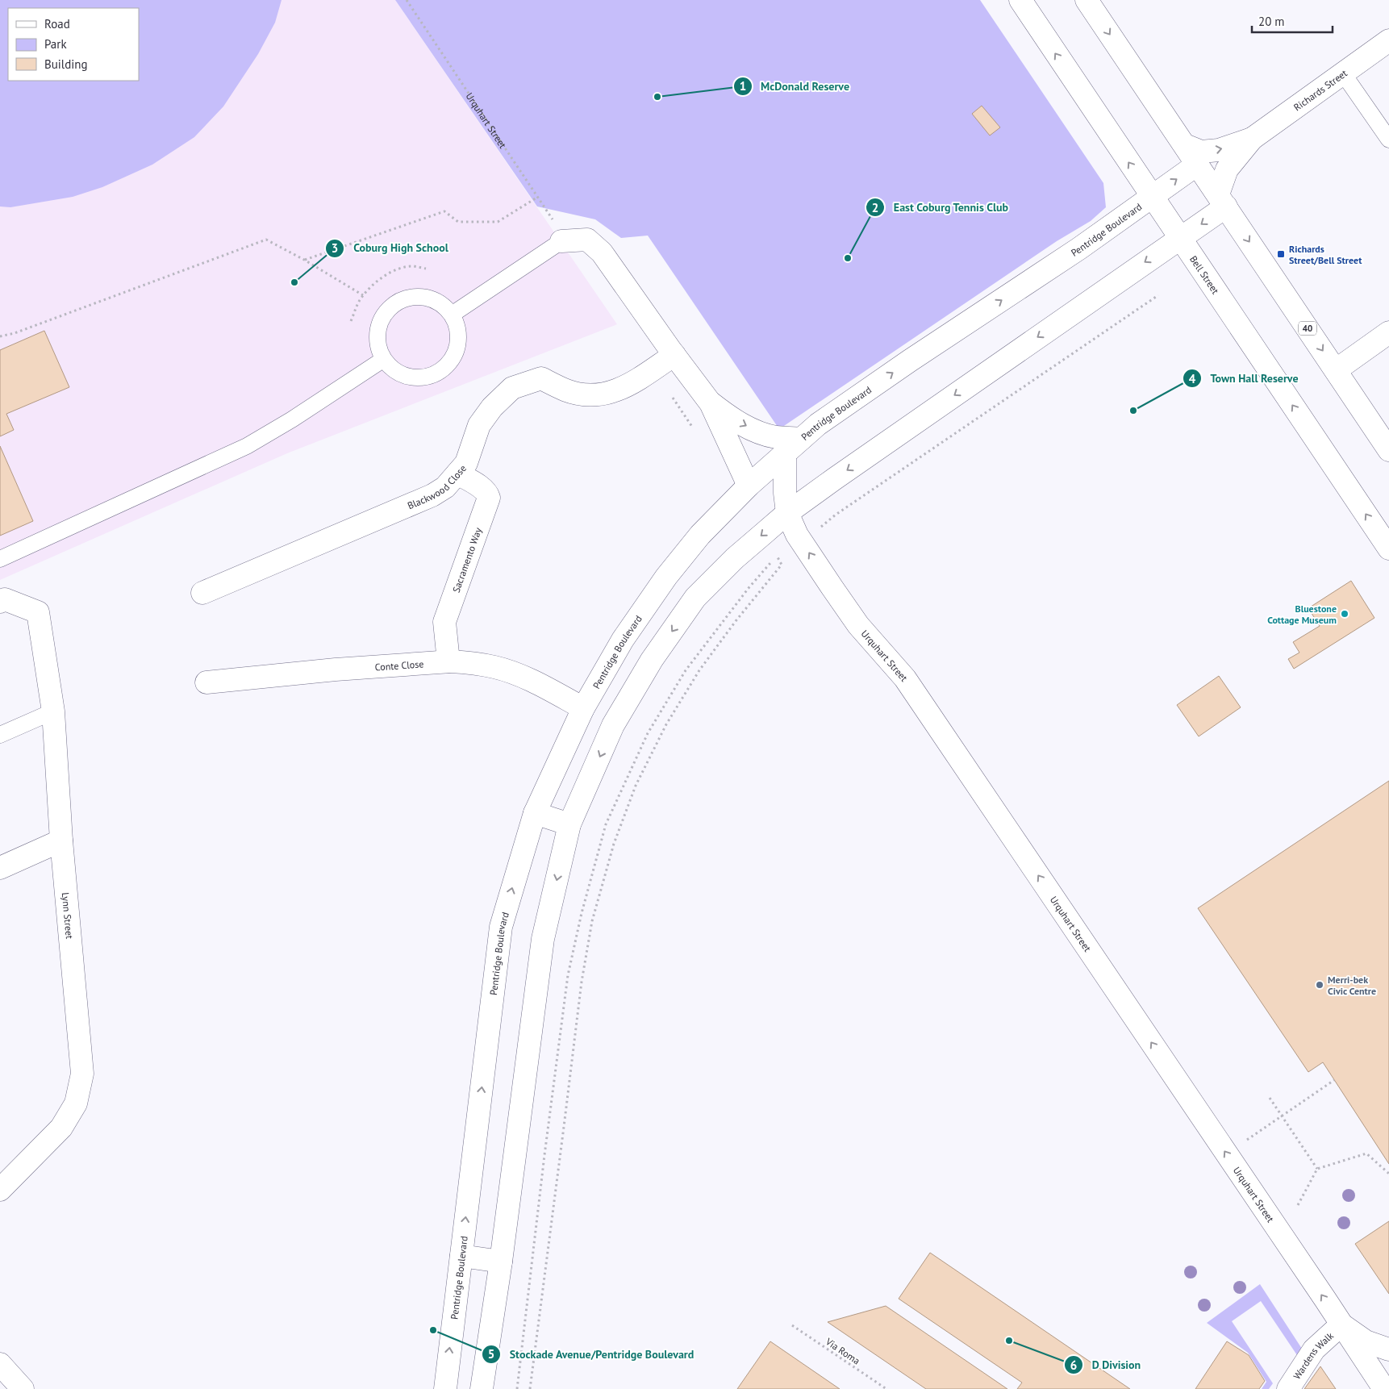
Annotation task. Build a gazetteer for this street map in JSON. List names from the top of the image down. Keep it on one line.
{"streets":{"main road":["Richards Street","Urquhart Street","Pentridge Boulevard","Bell Street","40","Blackwood Close","Sacramento Way","Conte Close","Lynn Street","Wardens Walk"],"path":["Via Roma"]},"crossings":[["Richards Street","40"],["Urquhart Street","Pentridge Boulevard"],["Urquhart Street","Wardens Walk"],["Pentridge Boulevard","Bell Street"],["Pentridge Boulevard","40"],["Pentridge Boulevard","Conte Close"],["Blackwood Close","Sacramento Way"],["Sacramento Way","Conte Close"]],"one_way":["Urquhart Street"],"places":{"other":["McDonald Reserve","East Coburg Tennis Club","Coburg High School","Town Hall Reserve","Bluestone Cottage Museum","Merri-bek Civic Centre","Stockade Avenue/Pentridge Boulevard","D Division"],"transit":["Richards Street/Bell Street"]},"legend":["Road","Park","Building"],"scale_bar":"20 m"}
